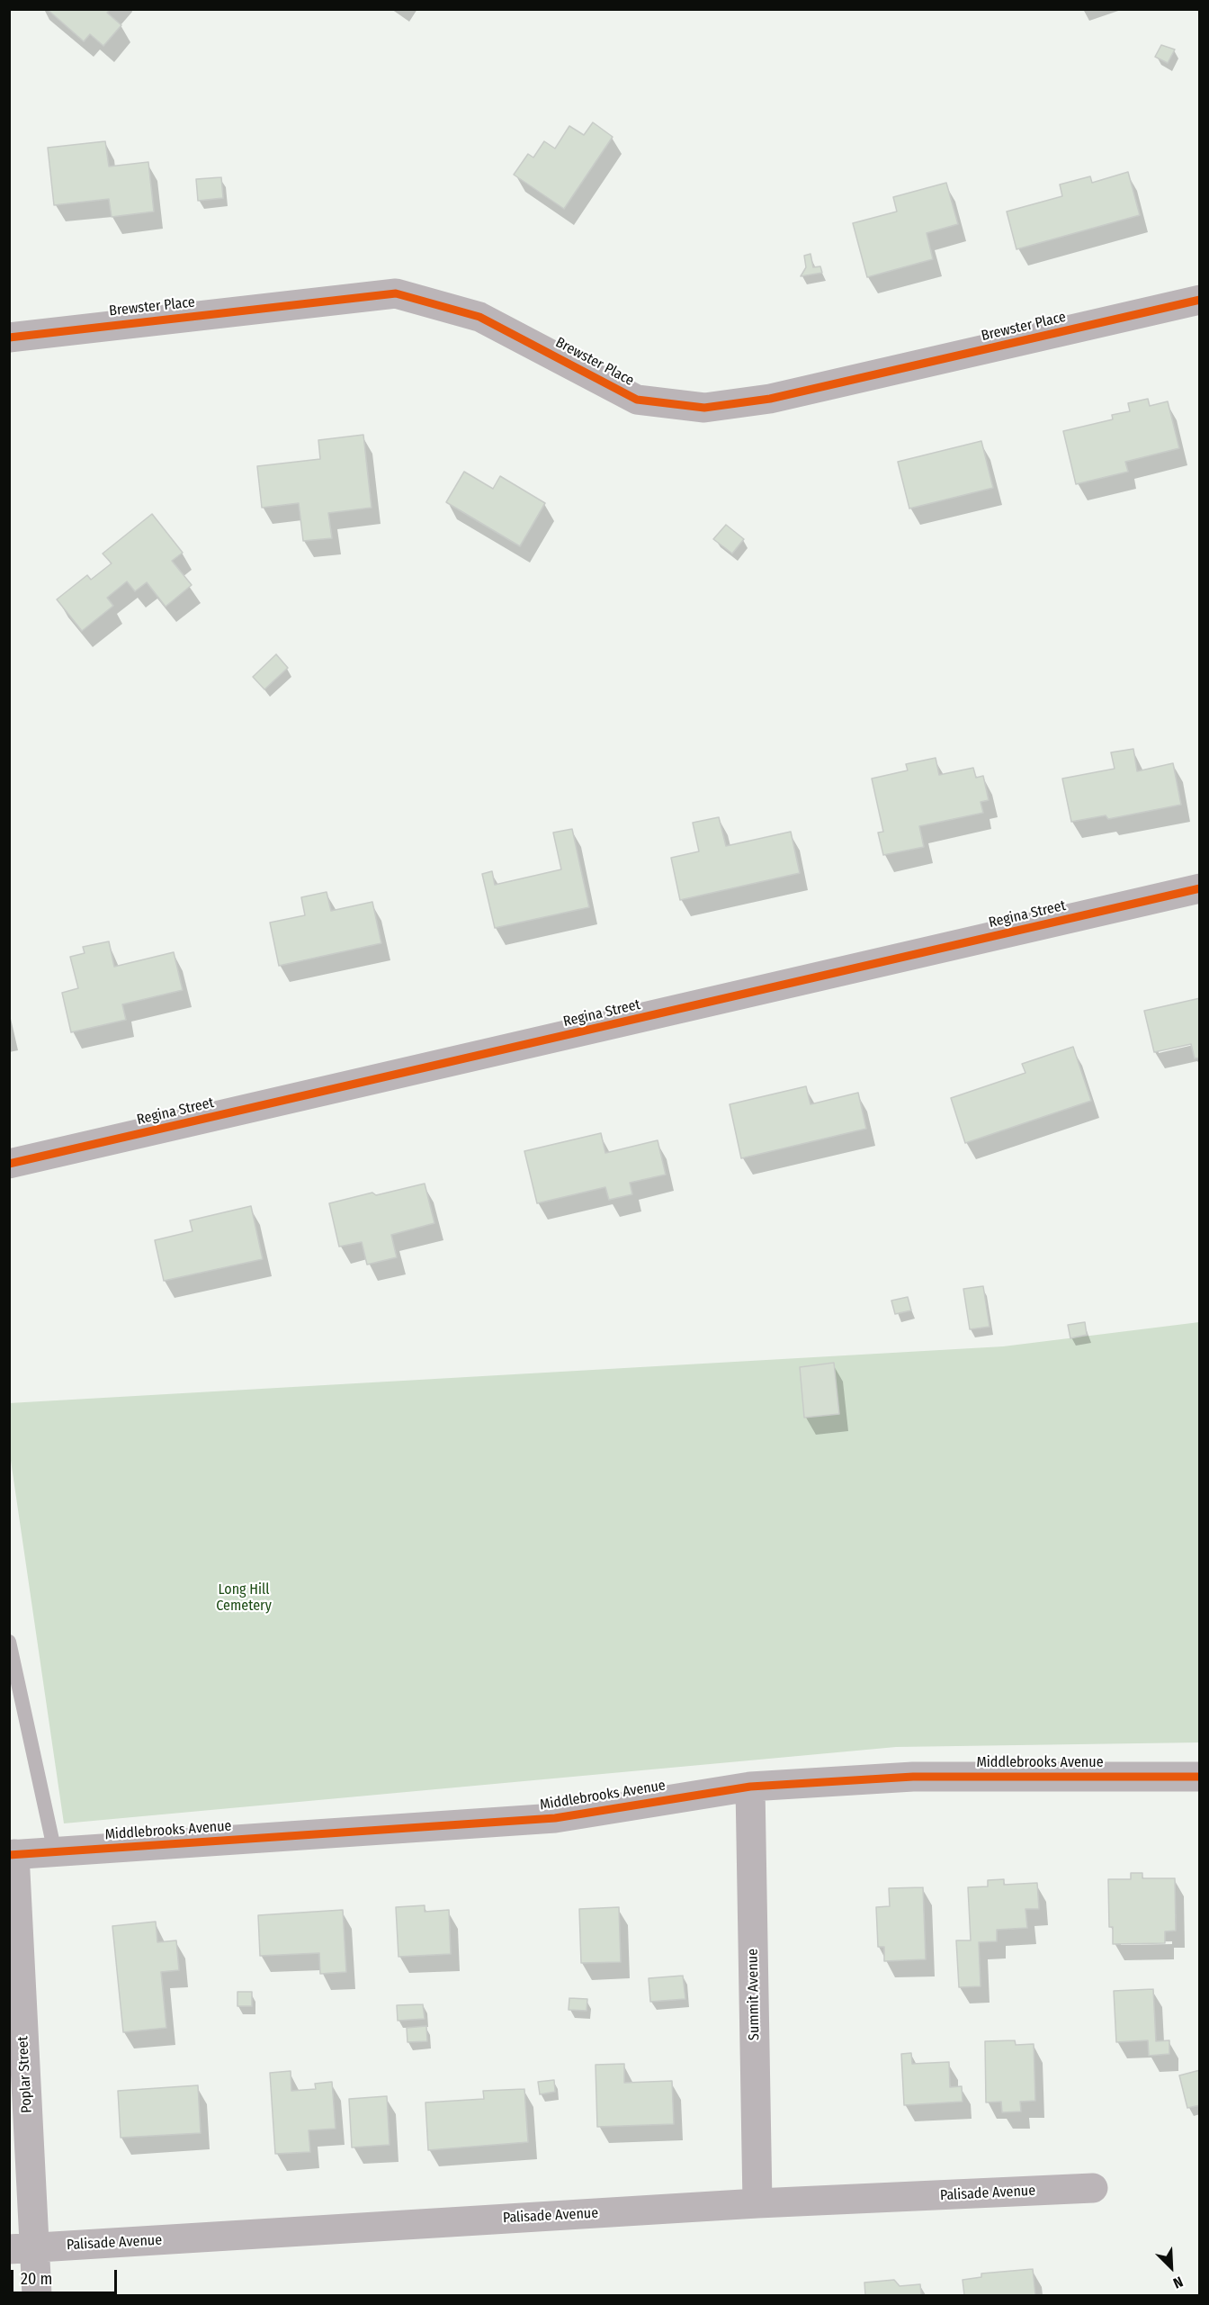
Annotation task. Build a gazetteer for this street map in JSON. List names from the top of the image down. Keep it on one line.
{"streets":{"street":["Brewster Place","Regina Street","Middlebrooks Avenue","Summit Avenue","Poplar Street","Palisade Avenue"]},"crossings":[["Middlebrooks Avenue","Summit Avenue"],["Middlebrooks Avenue","Poplar Street"],["Summit Avenue","Palisade Avenue"],["Poplar Street","Palisade Avenue"]],"parks":["Long Hill Cemetery"],"scale_bar":"20 m","north":"bottom right"}
